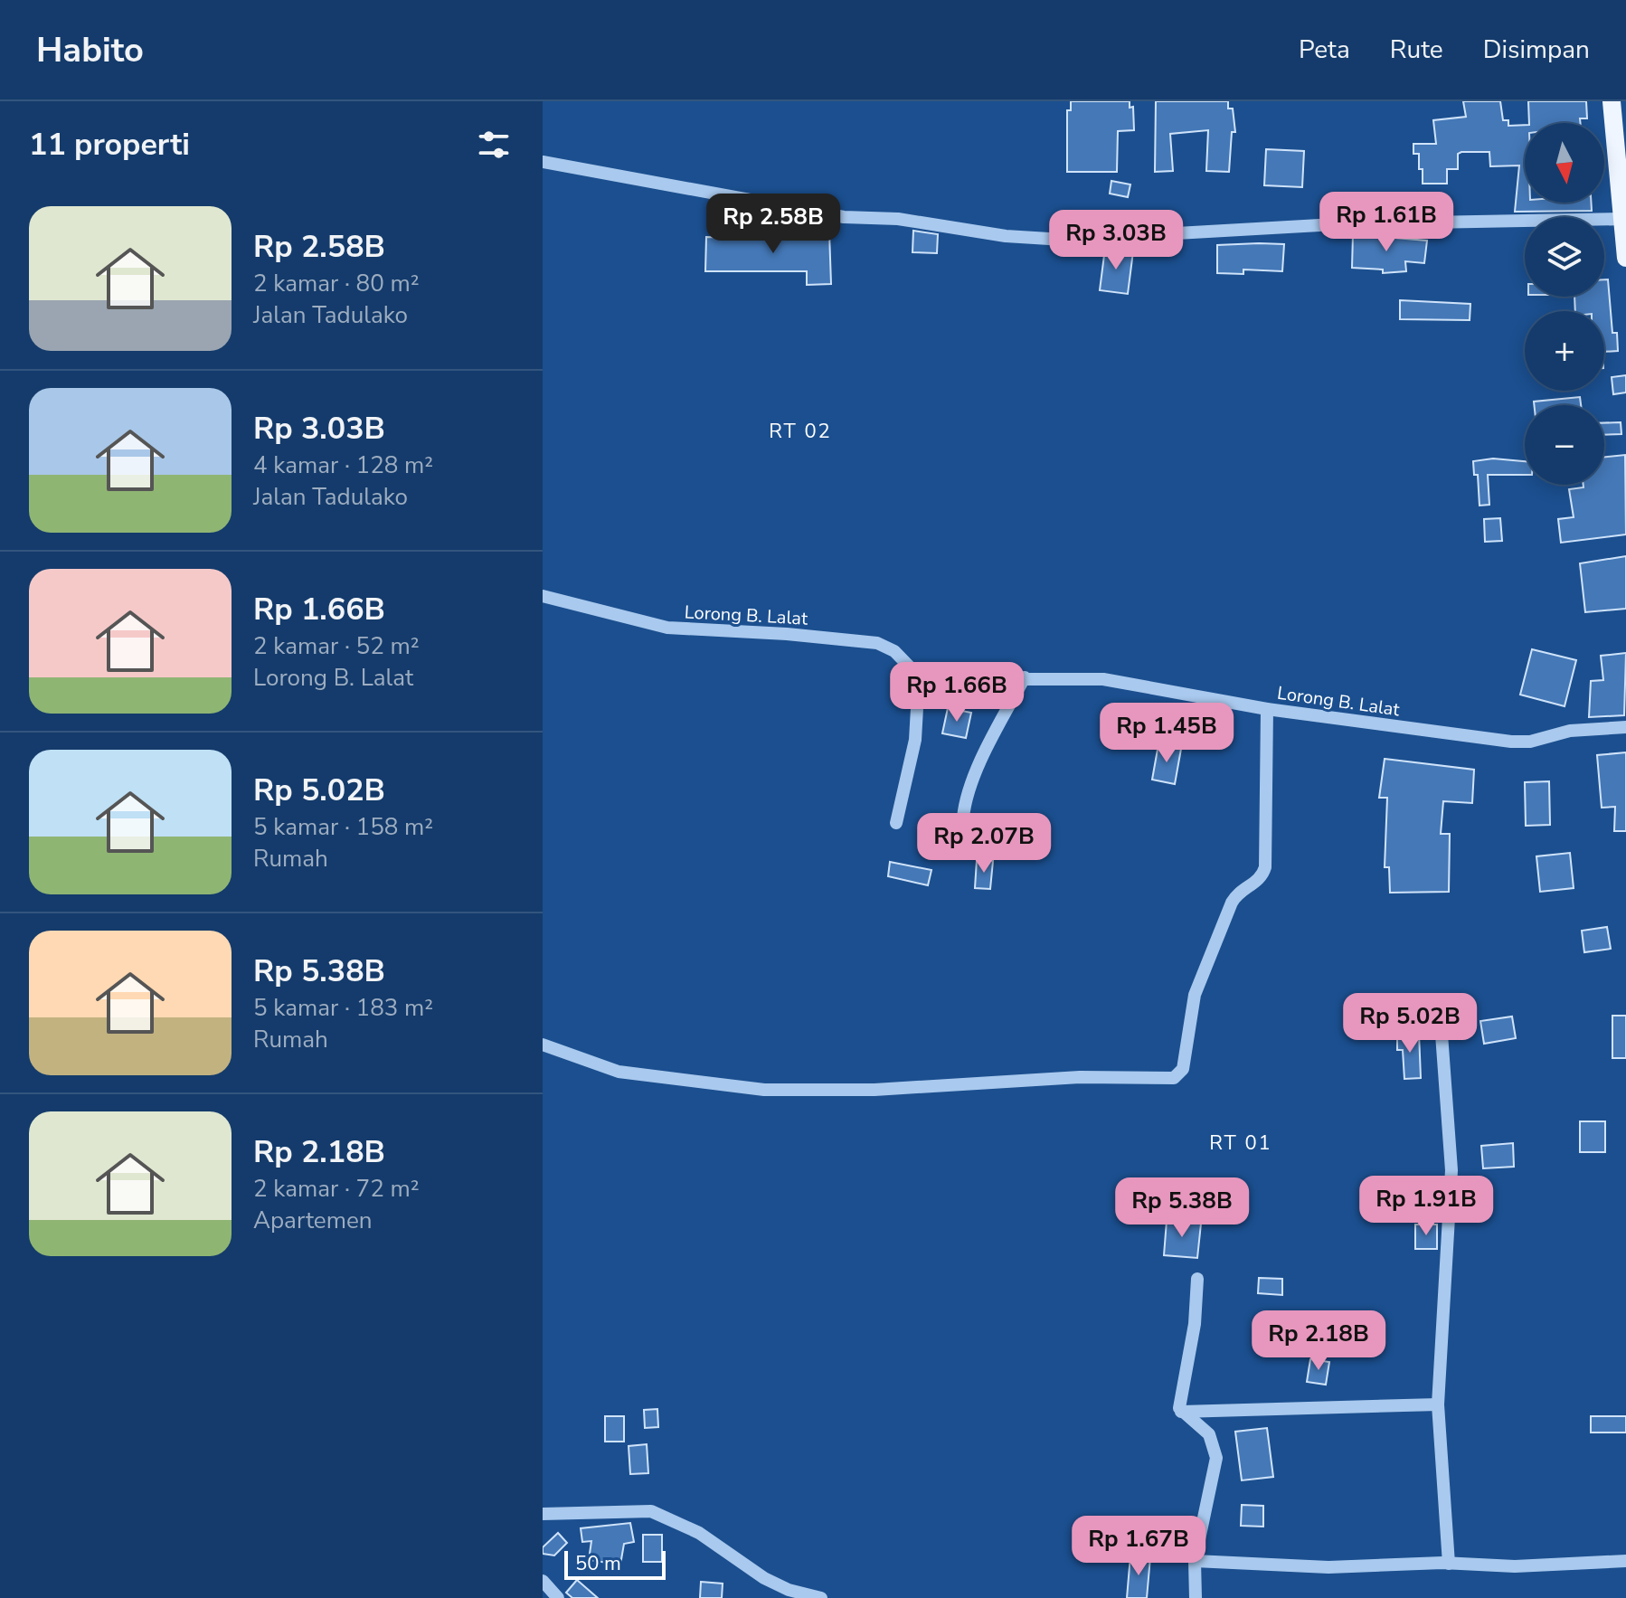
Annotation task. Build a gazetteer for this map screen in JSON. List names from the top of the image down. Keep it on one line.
{"streets":{"street":["Lorong B. Lalat"]},"districts":["RT 02","RT 01"],"scale_bar":"50 m","north":"bottom","page":{"header":"Habito","nav":["Peta","Rute","Disimpan"],"heading":"11 properti","map_buttons":["+","−"],"list":[{"name":"Rp 2.58B","note":"2 kamar · 80 m² · Jalan Tadulako"},{"name":"Rp 3.03B","note":"4 kamar · 128 m² · Jalan Tadulako"},{"name":"Rp 1.66B","note":"2 kamar · 52 m² · Lorong B. Lalat"},{"name":"Rp 5.02B","note":"5 kamar · 158 m² · Rumah"},{"name":"Rp 5.38B","note":"5 kamar · 183 m² · Rumah"},{"name":"Rp 2.18B","note":"2 kamar · 72 m² · Apartemen"}],"price":["Rp 1.61B","Rp 2.58B","Rp 3.03B","Rp 1.66B","Rp 1.45B","Rp 2.07B","Rp 5.02B","Rp 1.91B","Rp 5.38B","Rp 2.18B","Rp 1.67B"],"scale":"50 m"}}
